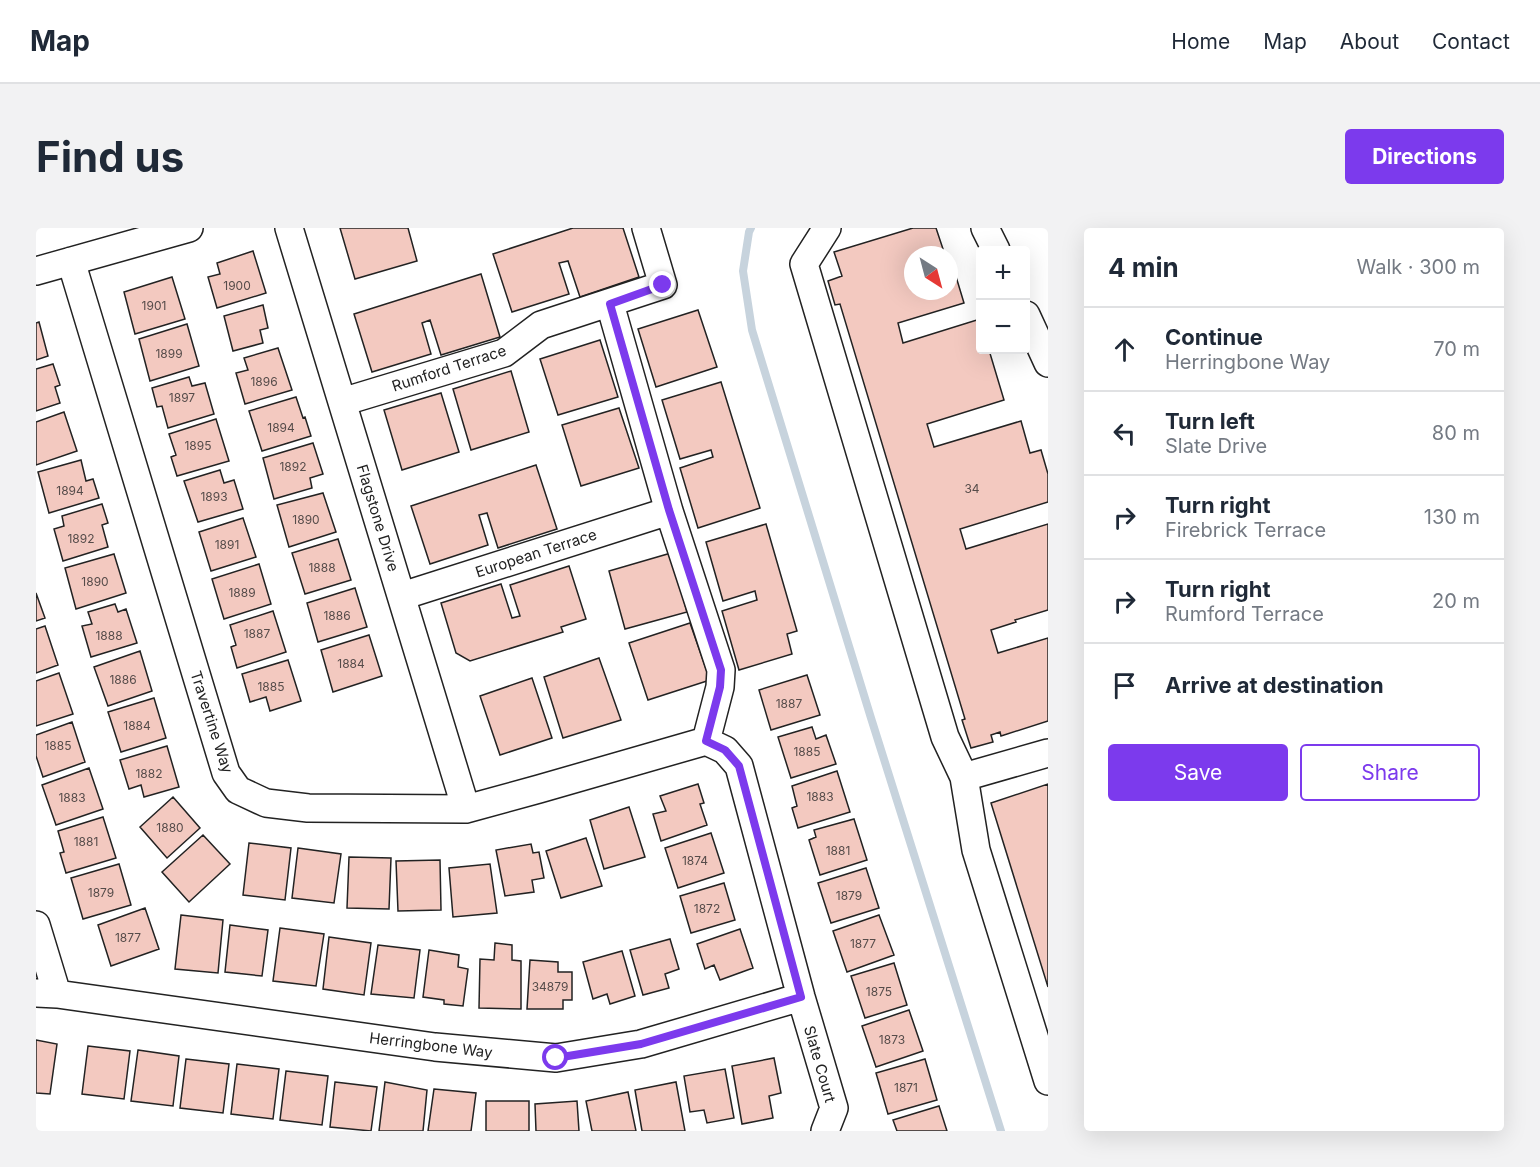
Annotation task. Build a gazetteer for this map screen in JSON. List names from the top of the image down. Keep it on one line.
{"streets":{"street":["Rumford Terrace","Flagstone Drive","European Terrace","Travertine Way","Herringbone Way","Slate Court"]},"crossings":[["Rumford Terrace","Flagstone Drive"],["Flagstone Drive","European Terrace"],["Flagstone Drive","Travertine Way"],["Travertine Way","Slate Court"],["Herringbone Way","Slate Court"]],"house_numbers":["1900","1901","1899","1896","1897","1894","1895","1892","34","1894","1893","1890","1892","1891","1888","1890","1889","1886","1887","1888","1884","1886","1885","1887","1884","1885","1885","1882","1883","1883","1880","1881","1881","1874","1879","1879","1872","1877","1877","34879","1875","1873","1871"],"north":"bottom right","page":{"header":"Map","nav":["Home","Map","About","Contact"],"buttons":["Directions",["Save","Share"]],"title":"Find us","heading":["4 min","Walk · 300 m"],"map_buttons":["+","−"],"list":[["Continue","Herringbone Way","70 m"],["Turn left","Slate Drive","80 m"],["Turn right","Firebrick Terrace","130 m"],["Turn right","Rumford Terrace","20 m"],"Arrive at destination"]}}
